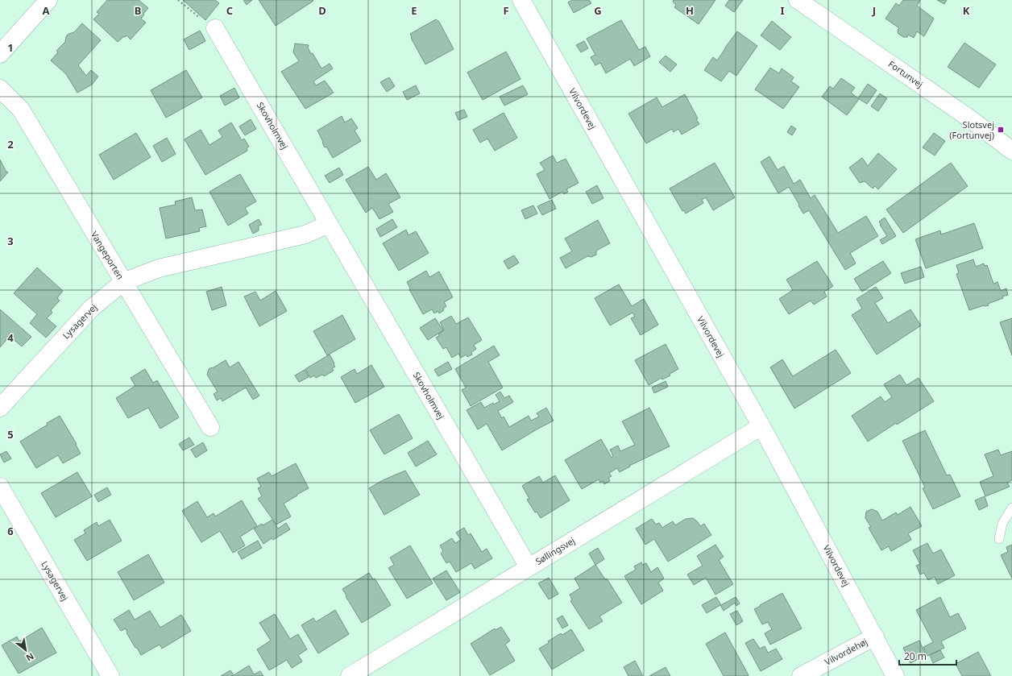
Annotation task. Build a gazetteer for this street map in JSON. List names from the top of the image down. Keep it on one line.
{"streets":{"street":["Fortunvej","Vilvordevej","Skovholmvej","Vangeporten","Lysagervej","Søllingsvej","Vilvordehøj"]},"crossings":[["Vilvordevej","Søllingsvej"],["Vilvordevej","Vilvordehøj"],["Skovholmvej","Søllingsvej"],["Vangeporten","Lysagervej"]],"places":{"transit":["Slotsvej (Fortunvej)"]},"scale_bar":"20 m","north":"bottom right","grid":{"columns":["A","B","C","D","E","F","G","H","I","J","K"],"rows":["1","2","3","4","5","6"]}}
